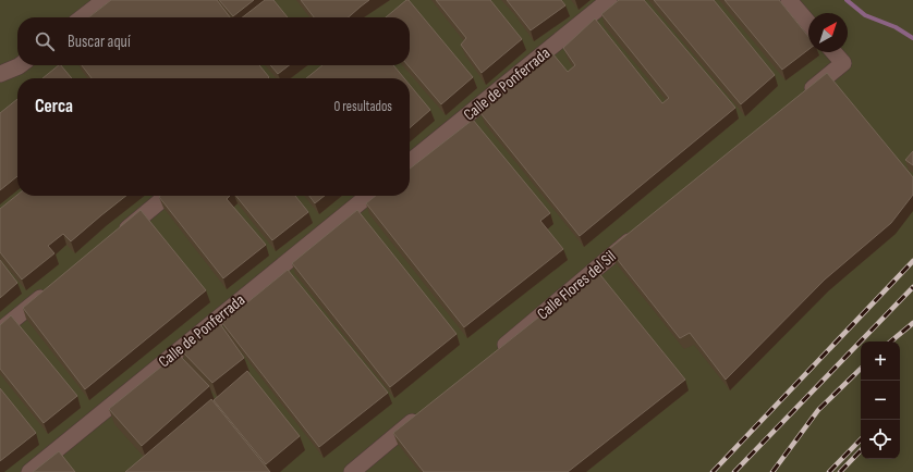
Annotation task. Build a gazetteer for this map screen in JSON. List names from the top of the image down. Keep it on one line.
{"streets":{"street":["Calle de Ponferrada","Calle Flores del Sil"]},"north":"top right","page":{"search":"Buscar aquí","heading":["Cerca","0 resultados"],"map_buttons":["+","−"]}}
